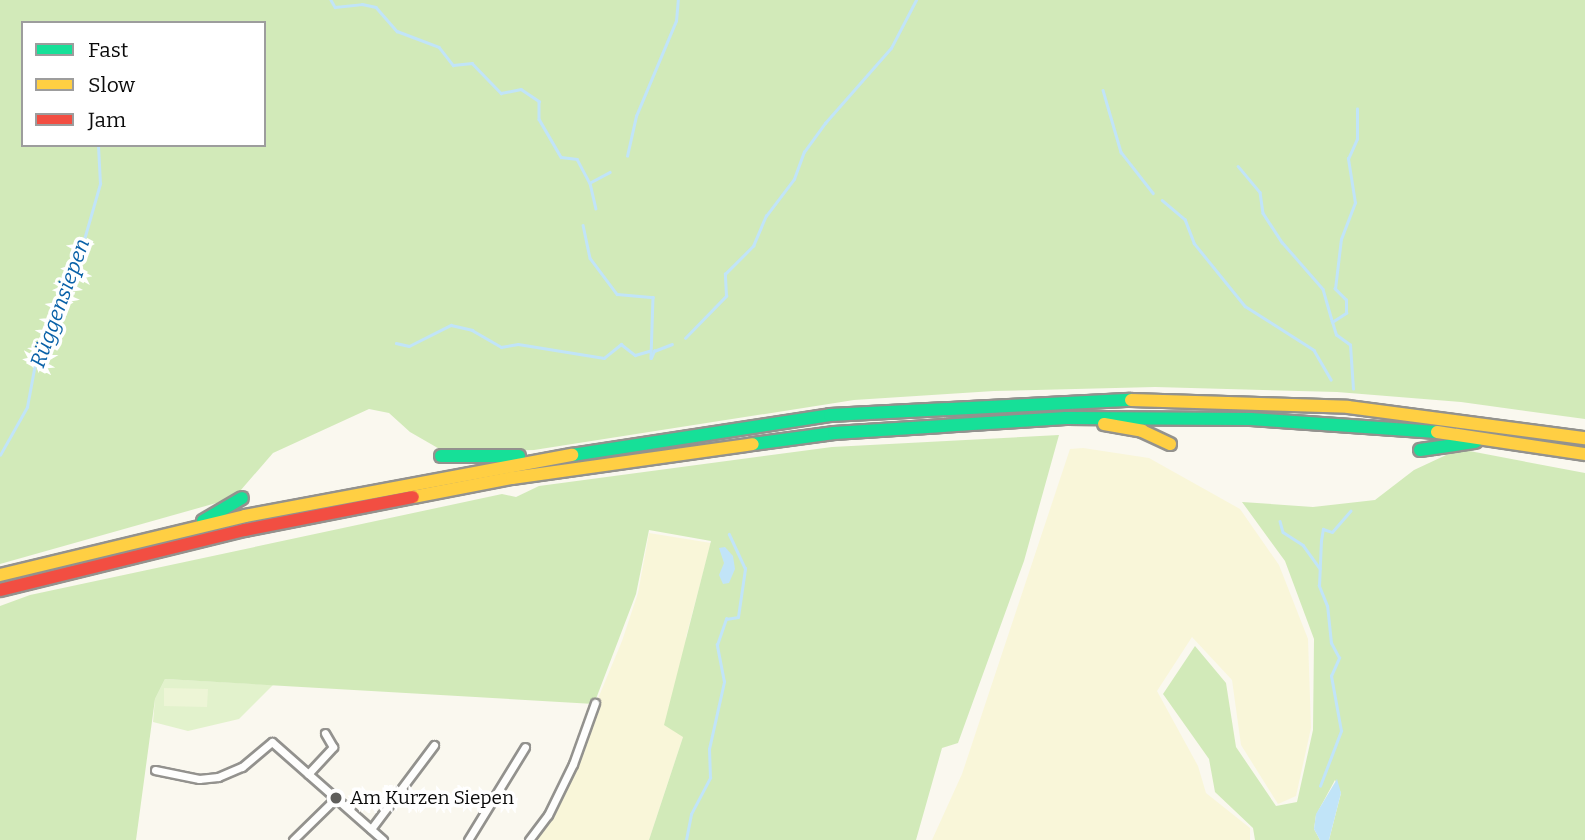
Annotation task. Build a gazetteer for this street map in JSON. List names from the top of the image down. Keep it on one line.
{"water":["Rüggensiepen"],"places":["Am Kurzen Siepen"],"legend":["Fast","Slow","Jam"]}
